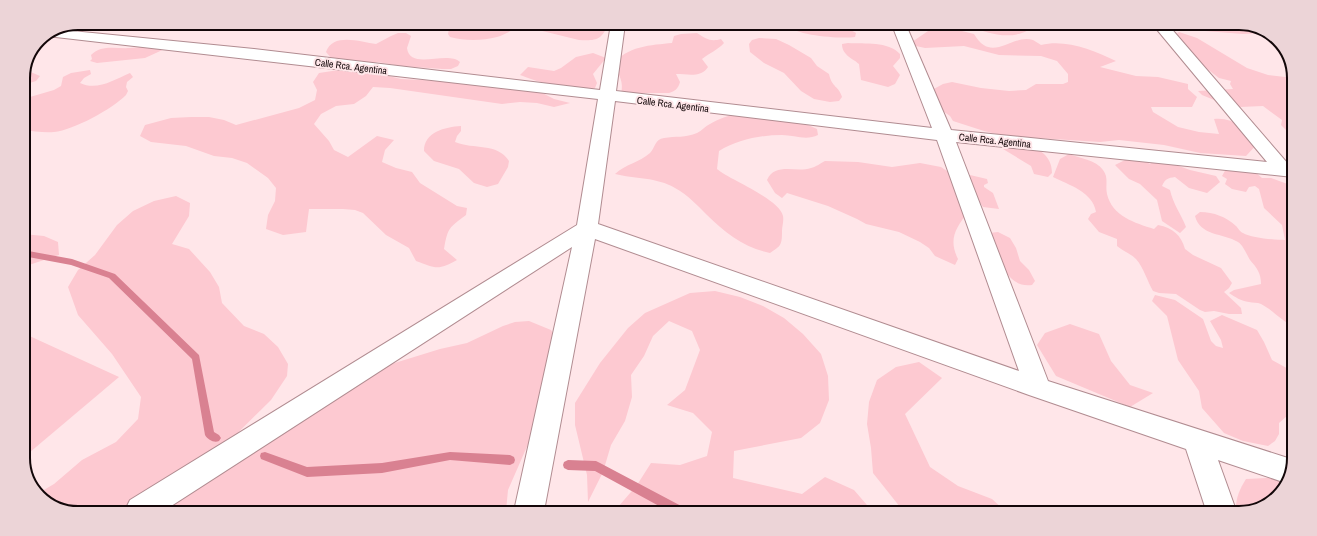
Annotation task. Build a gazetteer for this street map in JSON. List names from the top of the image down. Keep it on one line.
{"streets":{"street":["Calle Rca. Agentina"]}}
